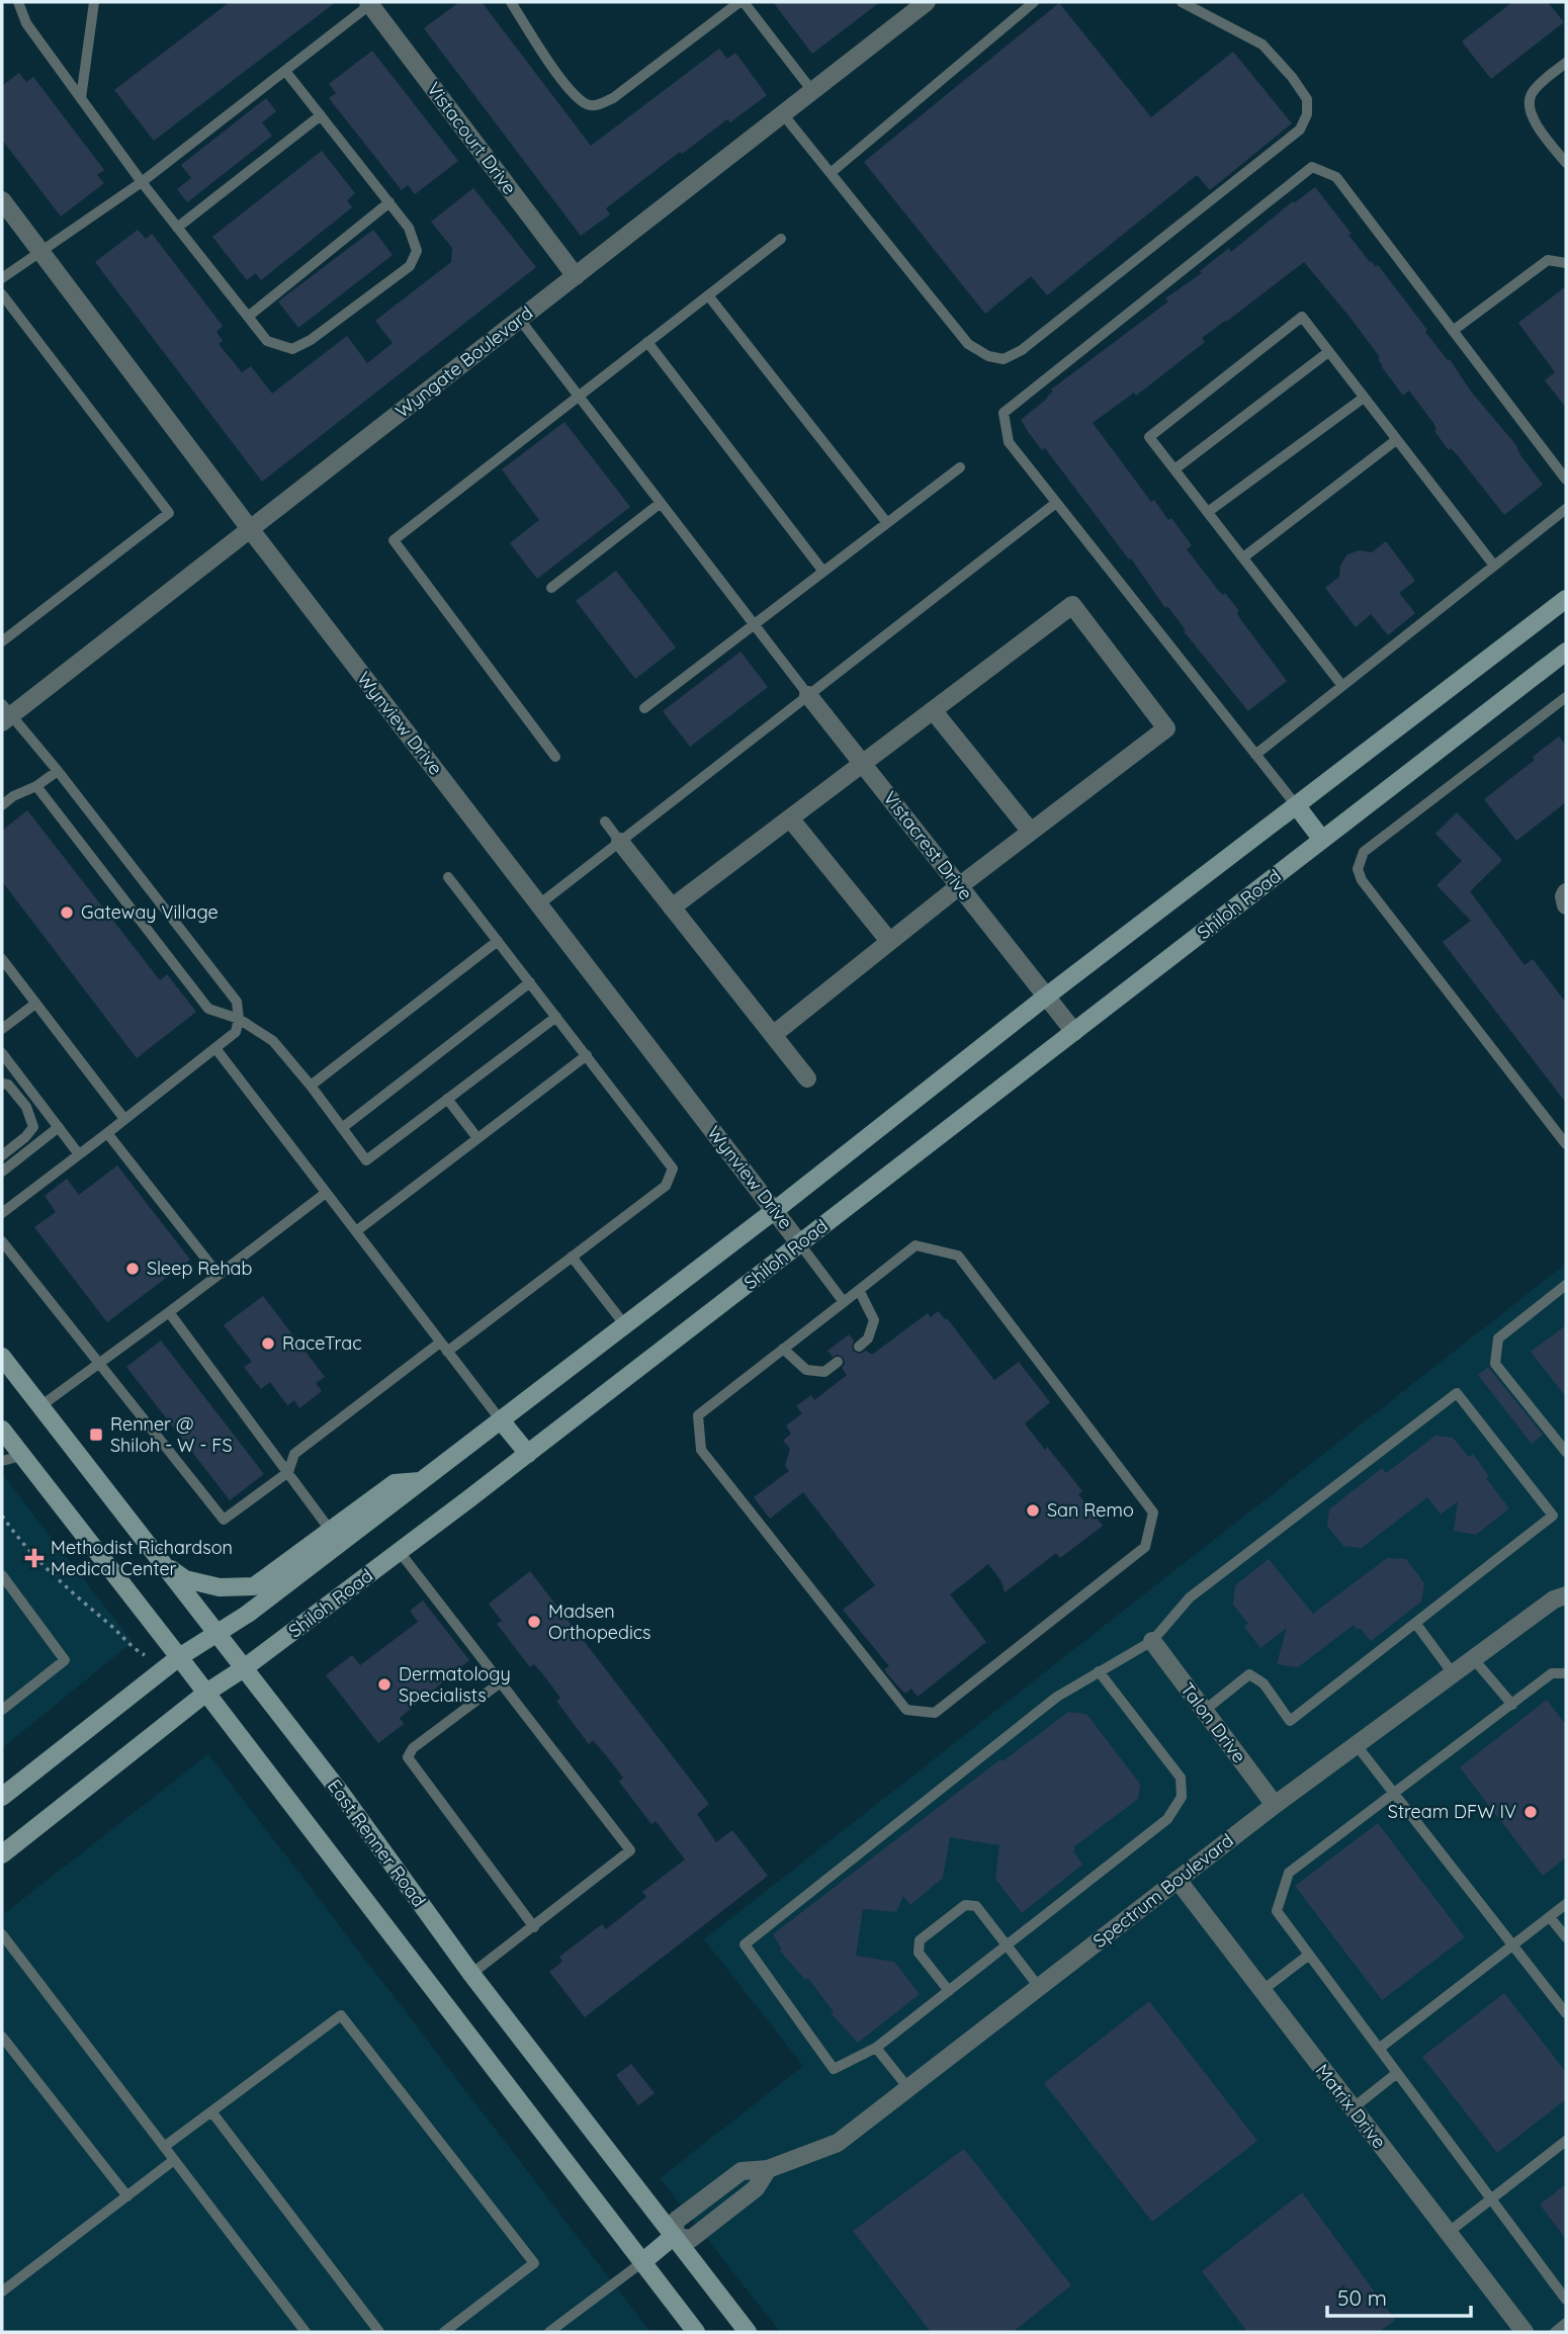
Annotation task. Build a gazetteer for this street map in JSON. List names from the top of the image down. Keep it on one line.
{"streets":{"main road":["Shiloh Road","East Renner Road"],"street":["Vistacourt Drive","Wyngate Boulevard","Wynview Drive","Vistacrest Drive","Talon Drive","Spectrum Boulevard","Matrix Drive"]},"crossings":[["Vistacourt Drive","Wyngate Boulevard"],["Wyngate Boulevard","Wynview Drive"],["Wynview Drive","Shiloh Road"],["Vistacrest Drive","Shiloh Road"],["Shiloh Road","East Renner Road"],["Talon Drive","Spectrum Boulevard"],["East Renner Road","Spectrum Boulevard"],["Spectrum Boulevard","Matrix Drive"]],"places":{"other":["Gateway Village","Sleep Rehab","RaceTrac","San Remo","Madsen Orthopedics","Dermatology Specialists","Stream DFW IV"],"transit":["Renner @ Shiloh - W - FS"],"health":["Methodist Richardson Medical Center"]},"scale_bar":"50 m"}
